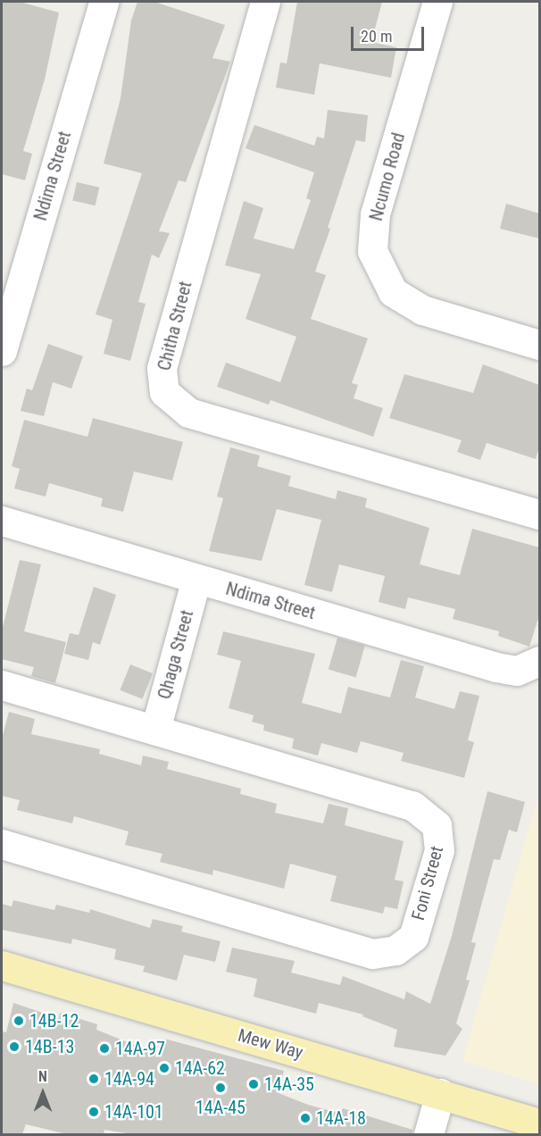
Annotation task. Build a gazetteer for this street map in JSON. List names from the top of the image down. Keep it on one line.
{"streets":{"main road":["Mew Way"],"street":["Ndima Street","Ncumo Road","Chitha Street","Qhaga Street","Foni Street"]},"crossings":[["Ndima Street","Qhaga Street"],["Qhaga Street","Foni Street"]],"places":["14B-12","14B-13","14A-97","14A-62","14A-94","14A-35","14A-45","14A-101","14A-18"],"scale_bar":"20 m","north":"top"}
